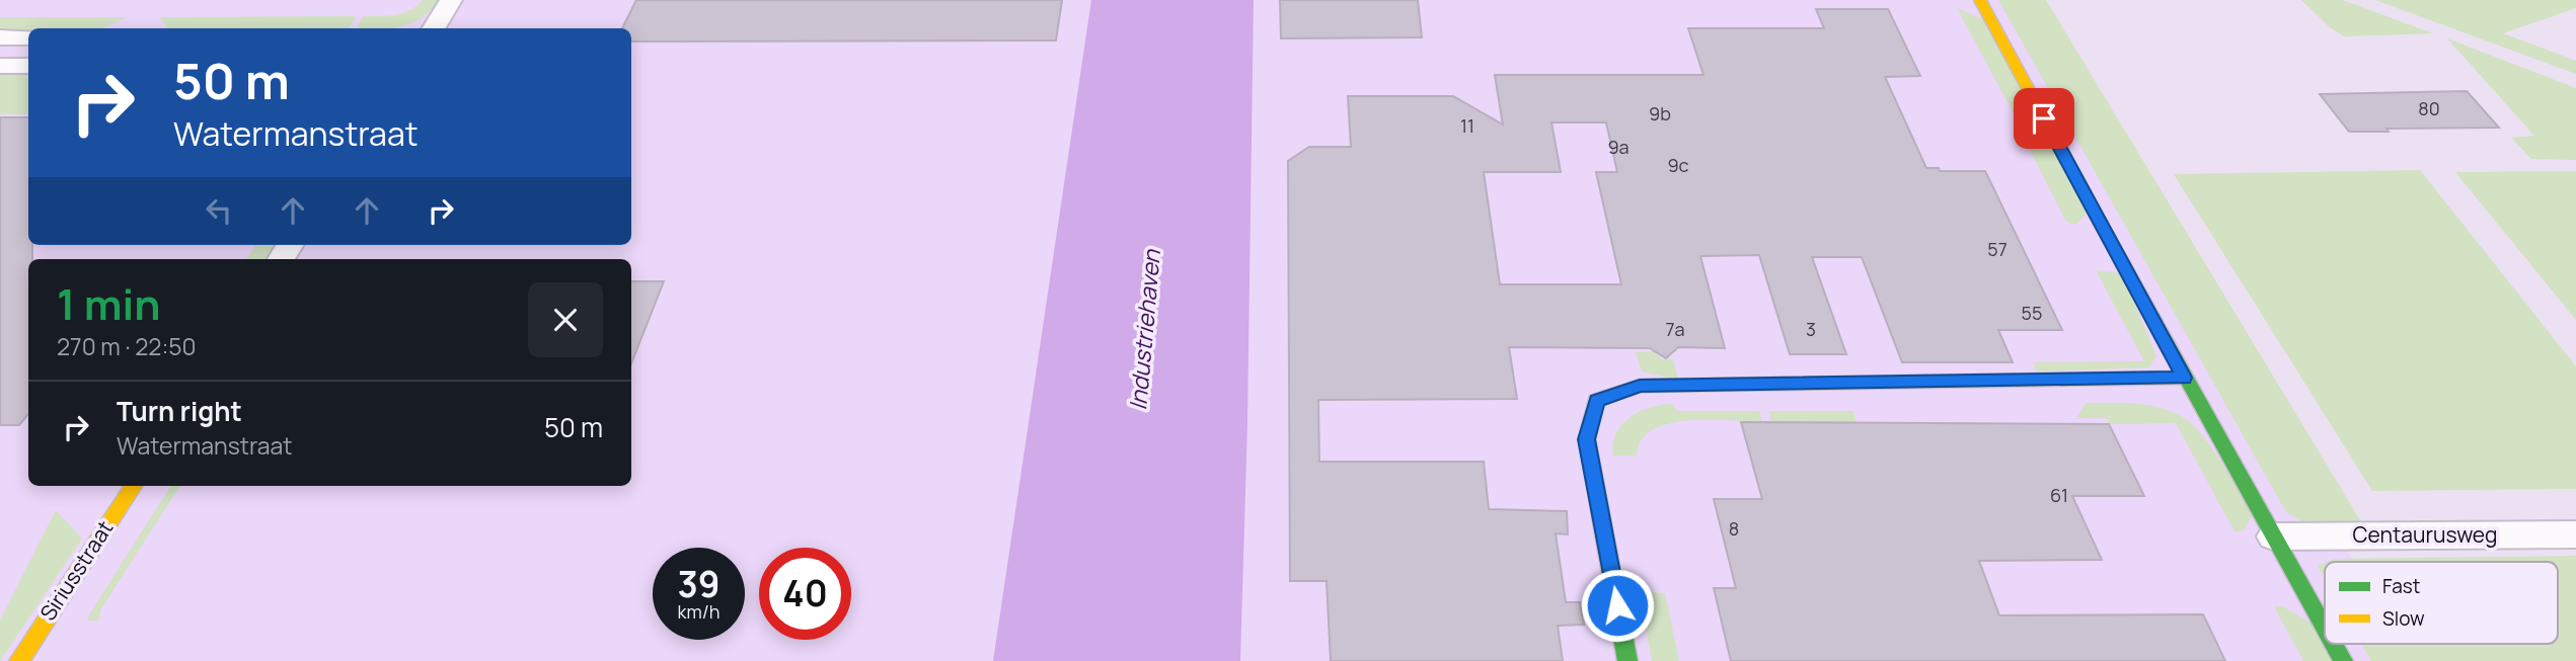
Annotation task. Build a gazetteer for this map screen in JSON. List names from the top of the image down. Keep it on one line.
{"streets":{"street":["Centaurusweg","Siriusstraat"]},"water":["Industriehaven"],"house_numbers":["80","9b","11","9a","9c","57","55","7a","3","61","8"],"legend":["Fast","Slow"],"page":{"turn":["50 m","Watermanstraat"],"heading":["1 min","270 m · 22:50"],"list":[{"name":"Turn right","note":"Watermanstraat","value":"50 m"}],"speed":"39 km/h","limit":"40"}}
